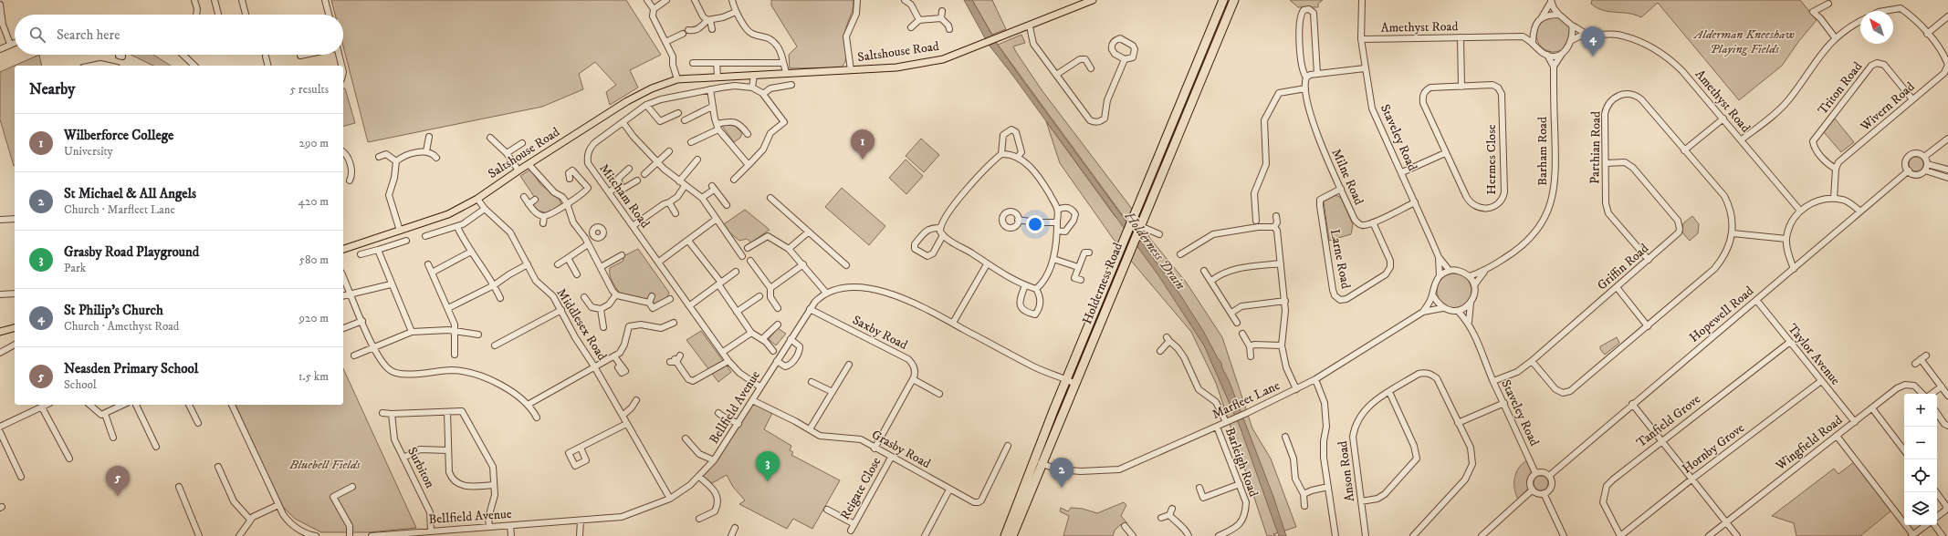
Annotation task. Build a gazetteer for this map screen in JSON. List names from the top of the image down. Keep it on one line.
{"streets":{"highway":["Holderness Road"],"main road":["Saltshouse Road"],"street":["Amethyst Road","Triton Road","Wivern Road","Staveley Road","Parthian Road","Barham Road","Hermes Close","Milne Road","Mitcham Road","Larne Road","Griffin Road","Hopewell Road","Middlesex Road","Saxby Road","Taylor Avenue","Marfleet Lane","Bellfield Avenue","Tanfield Grove","Wingfield Road","Hornby Grove","Grasby Road","Barleigh Road","Surbiton","Anson Road","Reigate Close"]},"crossings":[["Amethyst Road","Staveley Road"],["Amethyst Road","Barham Road"],["Saltshouse Road","Middlesex Road"],["Triton Road","Wivern Road"],["Staveley Road","Barham Road"],["Staveley Road","Milne Road"],["Staveley Road","Griffin Road"],["Staveley Road","Hopewell Road"],["Parthian Road","Griffin Road"],["Milne Road","Larne Road"],["Mitcham Road","Bellfield Avenue"],["Holderness Road","Marfleet Lane"],["Holderness Road","Bellfield Avenue"],["Hopewell Road","Taylor Avenue"],["Middlesex Road","Bellfield Avenue"],["Saxby Road","Bellfield Avenue"],["Taylor Avenue","Tanfield Grove"],["Taylor Avenue","Wingfield Road"],["Taylor Avenue","Hornby Grove"],["Marfleet Lane","Barleigh Road"],["Bellfield Avenue","Grasby Road"],["Bellfield Avenue","Surbiton"],["Tanfield Grove","Hornby Grove"],["Grasby Road","Reigate Close"]],"water":["Holderness Drain"],"parks":["Alderman Kneeshaw Playing Fields","Bluebell Fields"],"north":"top left","page":{"search":"Search here","pins":["4","1","3","2","5"],"heading":["Nearby","5 results"],"list":[{"mark":"1","name":"Wilberforce College","note":"University","value":"290 m"},{"mark":"2","name":"St Michael & All Angels","note":"Church · Marfleet Lane","value":"420 m"},{"mark":"3","name":"Grasby Road Playground","note":"Park","value":"580 m"},{"mark":"4","name":"St Philip's Church","note":"Church · Amethyst Road","value":"920 m"},{"mark":"5","name":"Neasden Primary School","note":"School","value":"1.5 km"}],"map_buttons":["+","−"]}}
